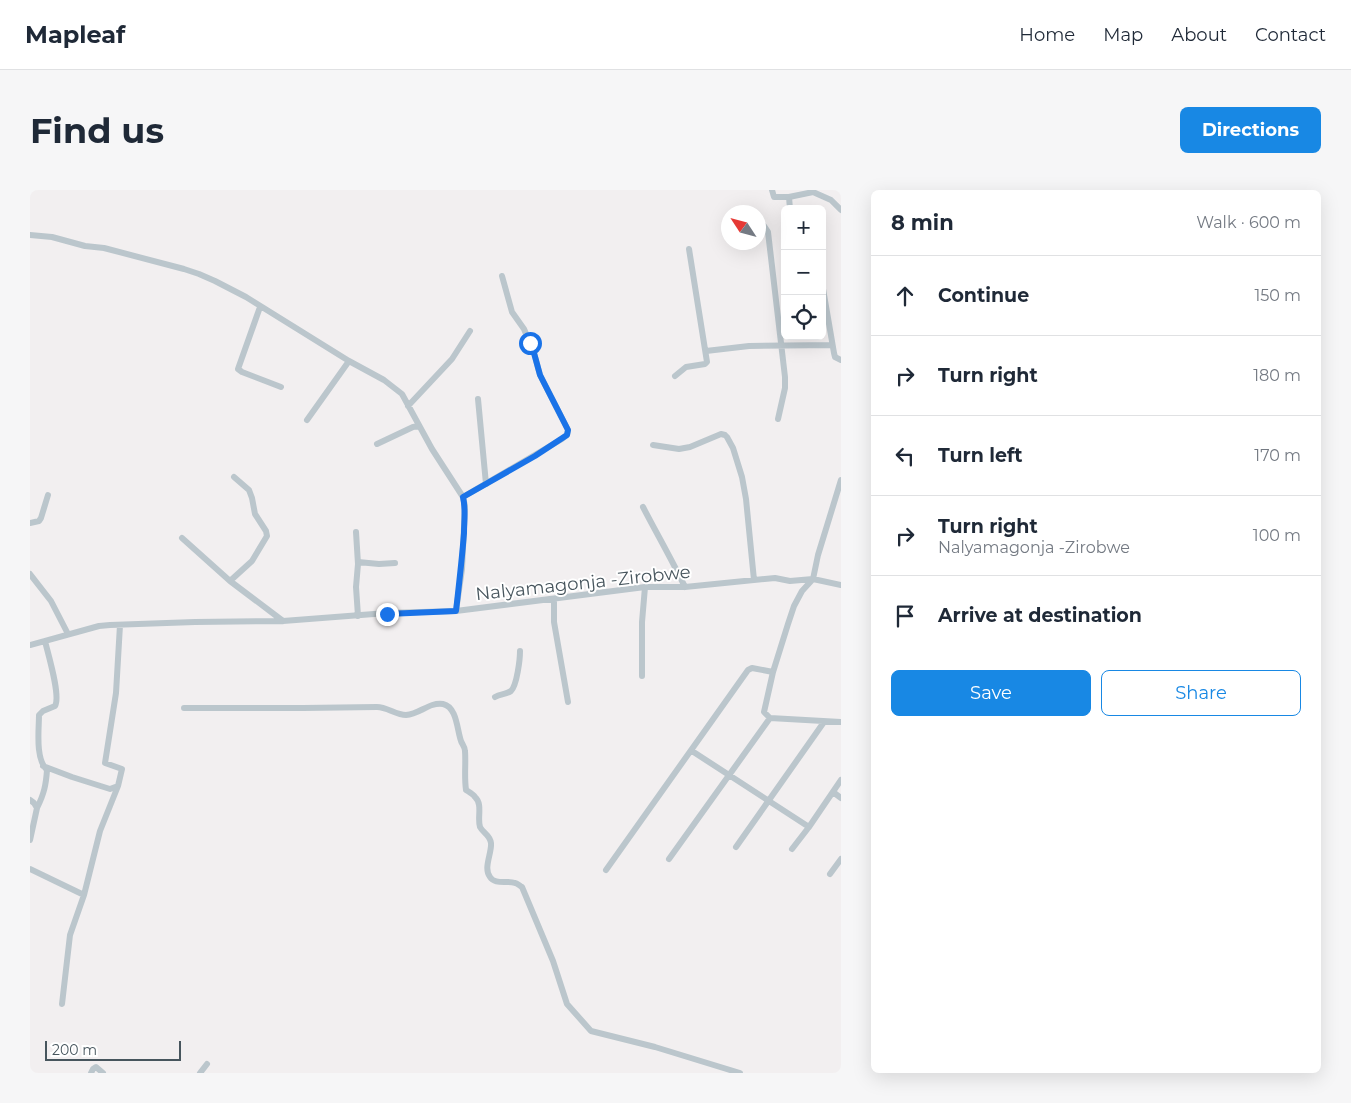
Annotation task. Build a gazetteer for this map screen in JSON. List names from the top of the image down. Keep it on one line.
{"streets":{"street":["Nalyamagonja -Zirobwe"]},"scale_bar":"200 m","north":"top left","page":{"header":"Mapleaf","nav":["Home","Map","About","Contact"],"buttons":["Directions",["Save","Share"]],"title":"Find us","heading":["8 min","Walk · 600 m"],"map_buttons":["+","−"],"list":[["Continue","150 m"],["Turn right","180 m"],["Turn left","170 m"],["Turn right","Nalyamagonja -Zirobwe","100 m"],"Arrive at destination"],"scale":"200 m"}}
